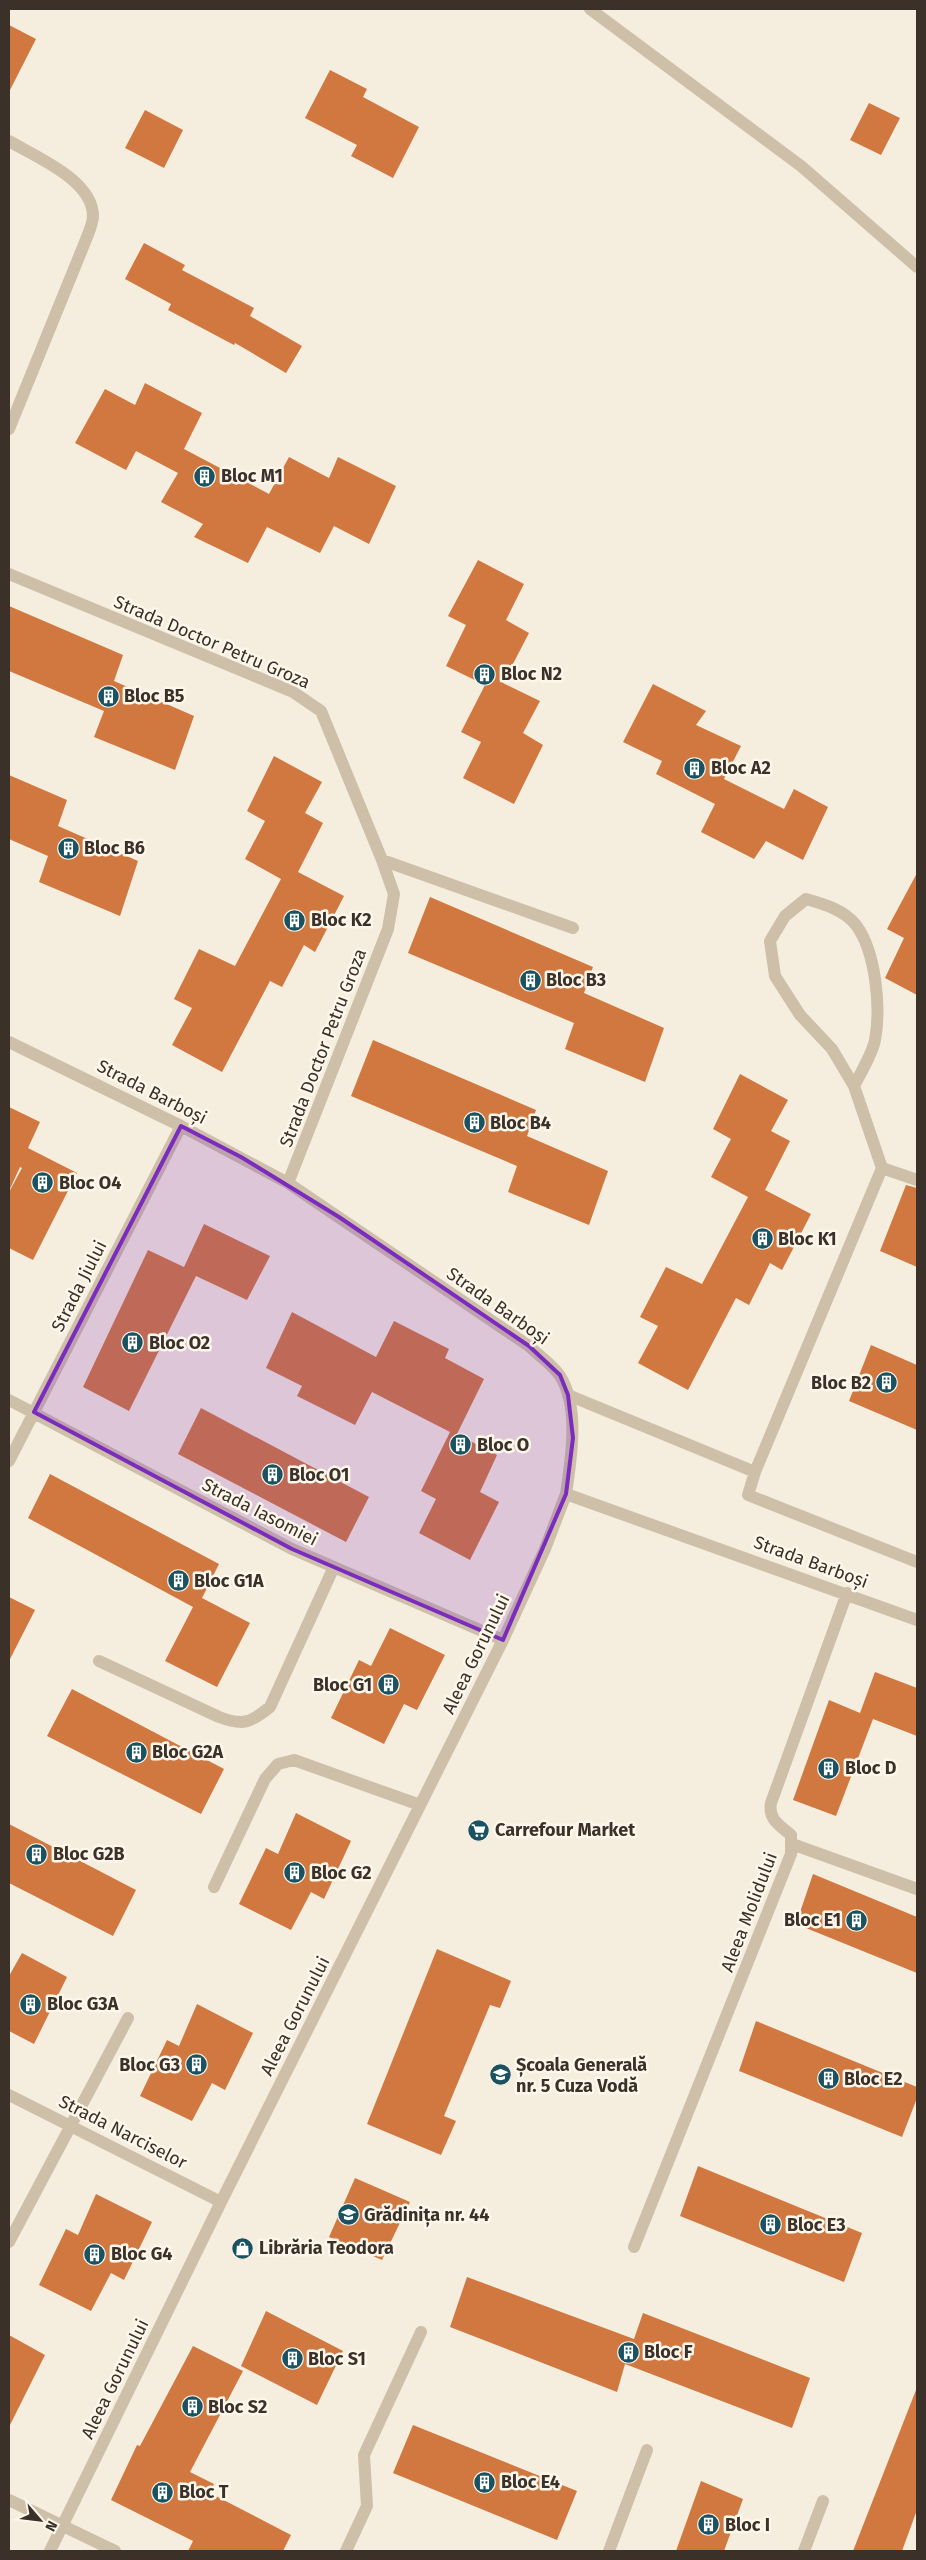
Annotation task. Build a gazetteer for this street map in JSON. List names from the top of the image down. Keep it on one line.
{"streets":{"street":["Strada Doctor Petru Groza","Strada Barboși","Strada Jiului","Strada Iasomiei","Aleea Gorunului","Aleea Molidului","Strada Narciselor"]},"crossings":[["Strada Doctor Petru Groza","Strada Barboși"],["Strada Barboși","Strada Jiului"],["Strada Barboși","Aleea Gorunului"],["Strada Barboși","Aleea Molidului"],["Strada Jiului","Strada Iasomiei"],["Strada Iasomiei","Aleea Gorunului"],["Aleea Gorunului","Strada Narciselor"]],"places":{"building":["Bloc M1","Bloc N2","Bloc B5","Bloc A2","Bloc B6","Bloc K2","Bloc B3","Bloc B4","Bloc O4","Bloc K1","Bloc O2","Bloc B2","Bloc O","Bloc O1","Bloc G1A","Bloc G1","Bloc G2A","Bloc D","Bloc G2B","Bloc G2","Bloc E1","Bloc G3A","Bloc G3","Bloc E2","Bloc E3","Bloc G4","Bloc F","Bloc S1","Bloc S2","Bloc E4","Bloc T","Bloc I"],"supermarket":["Carrefour Market"],"school or university":["Școala Generală nr. 5 Cuza Vodă","Grădinița nr. 44"],"shop":["Librăria Teodora"]},"north":"bottom right"}
